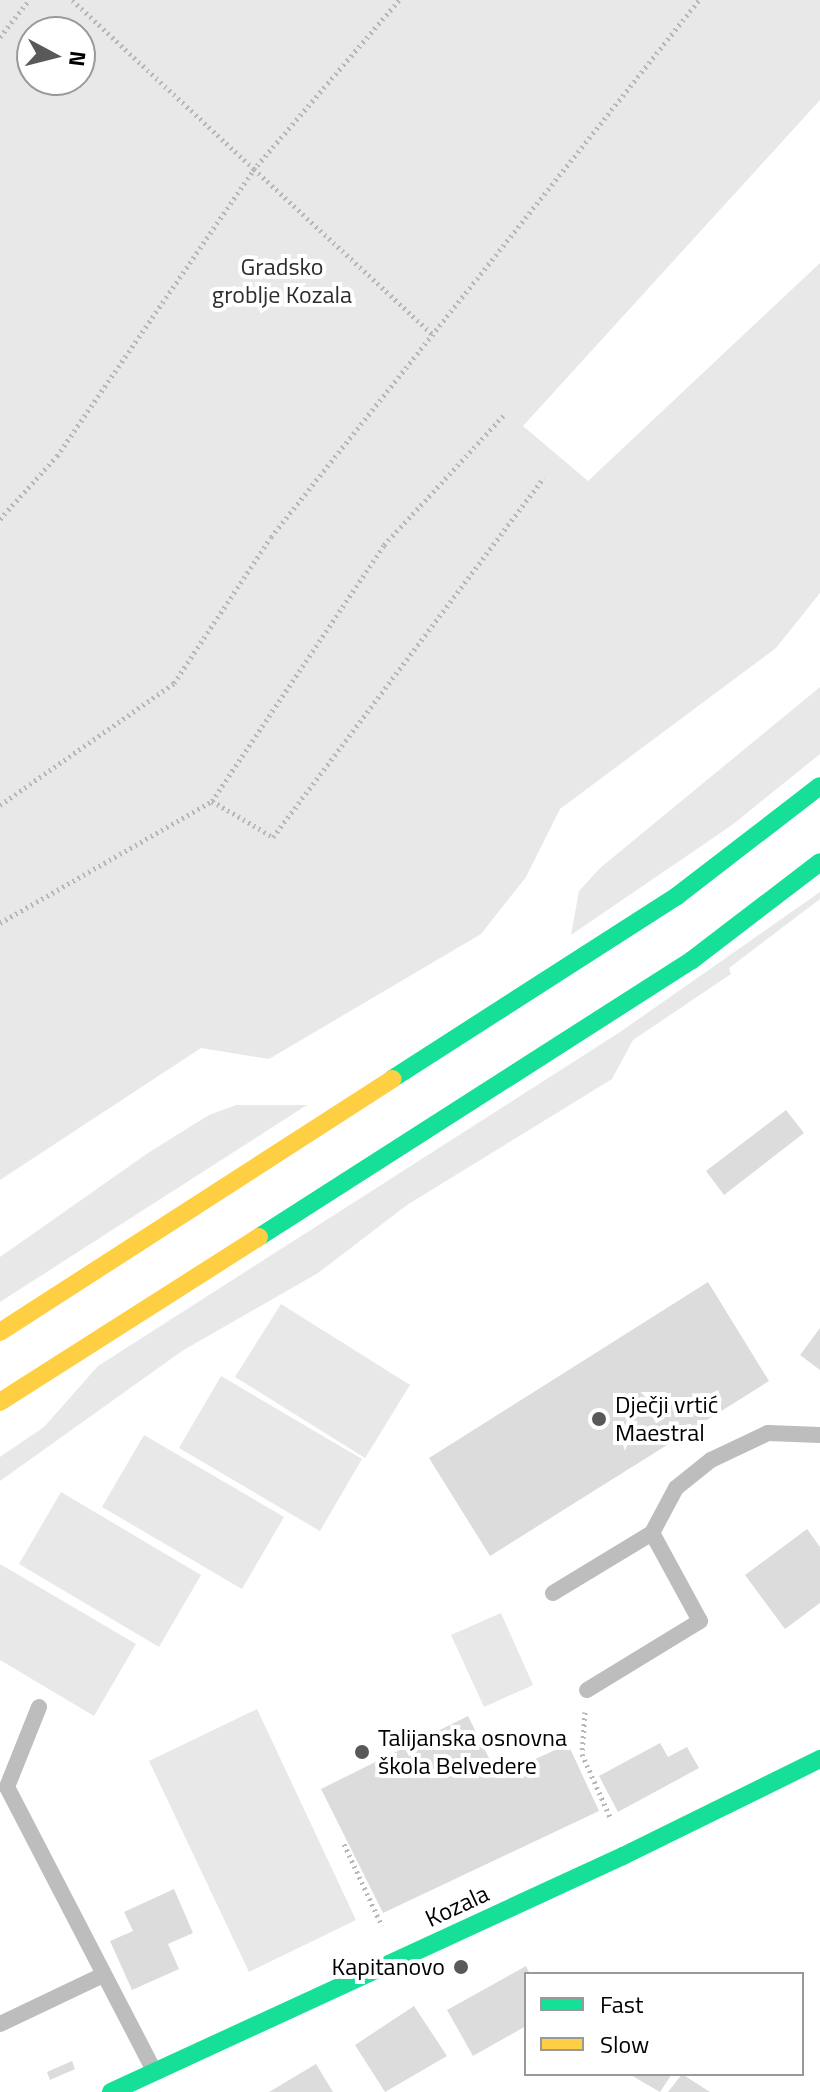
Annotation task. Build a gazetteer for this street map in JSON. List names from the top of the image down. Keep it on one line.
{"streets":{"main road":["Kozala"]},"parks":["Gradsko groblje Kozala"],"places":["Dječji vrtić Maestral","Talijanska osnovna škola Belvedere","Kapitanovo"],"legend":["Fast","Slow"],"north":"right"}
